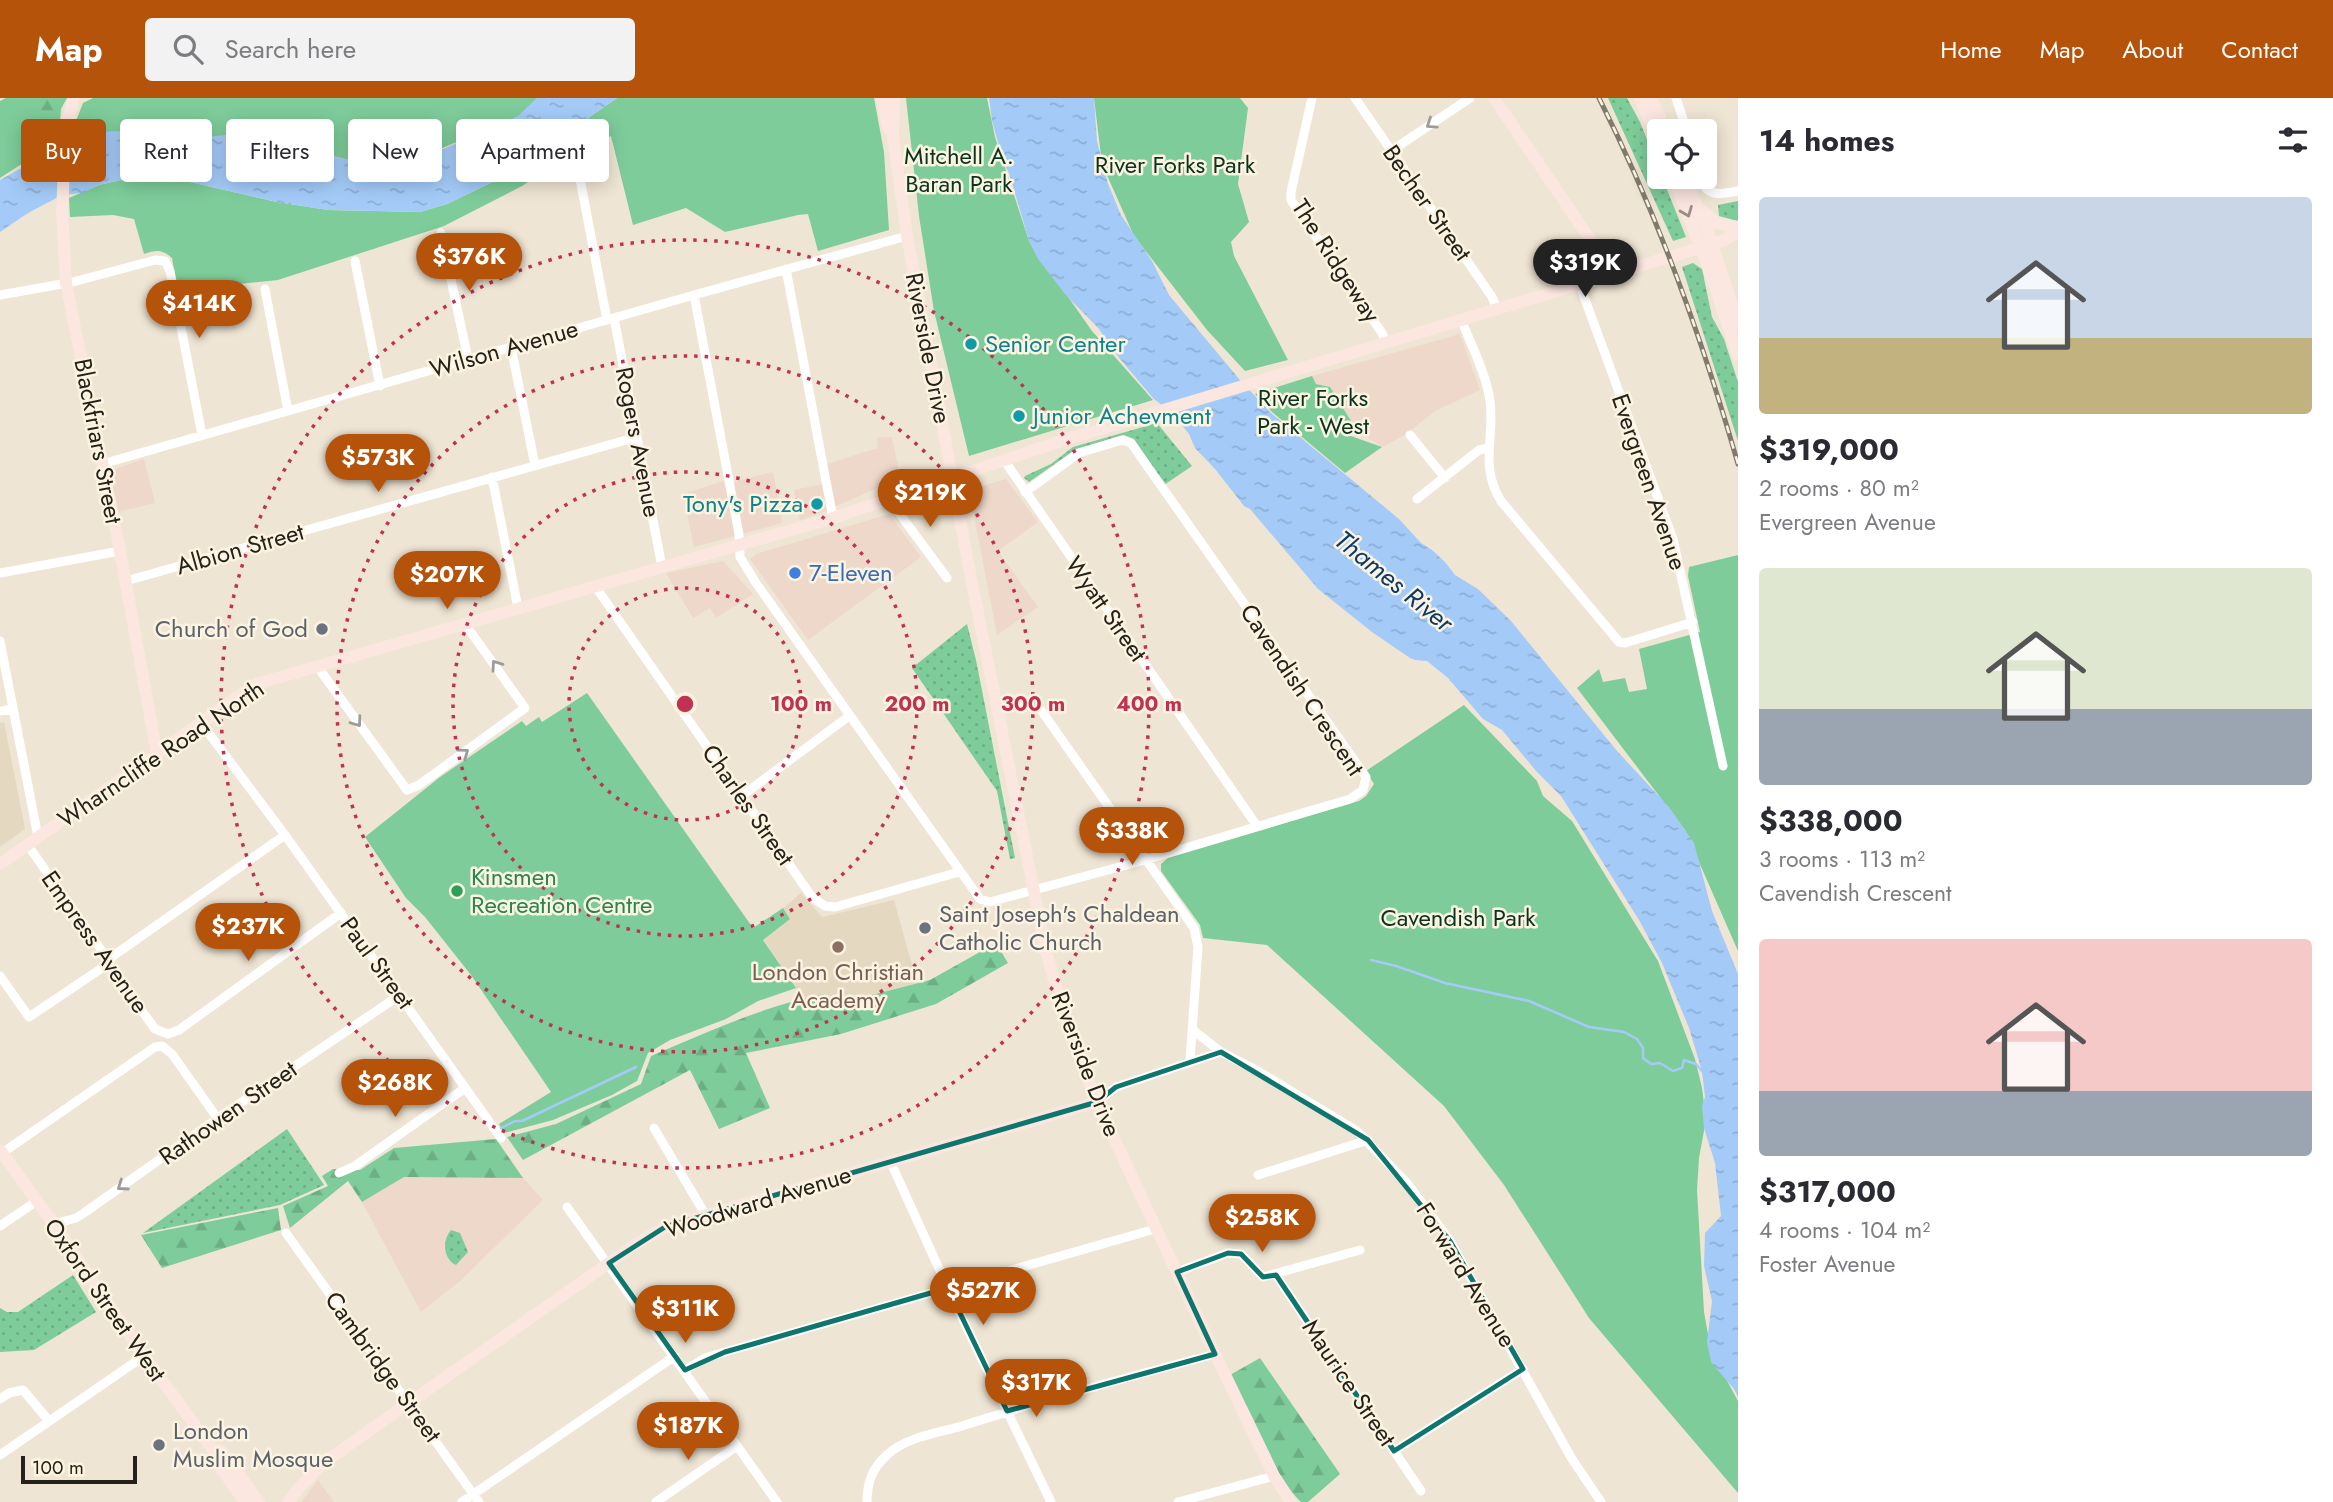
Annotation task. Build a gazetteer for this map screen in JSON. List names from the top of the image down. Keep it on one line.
{"streets":{"main road":["Riverside Drive","Blackfriars Street","Wharncliffe Road North","Woodward Avenue","Oxford Street West"],"street":["Becher Street","The Ridgeway","Wilson Avenue","Rogers Avenue","Evergreen Avenue","Albion Street","Wyatt Street","Cavendish Crescent","Charles Street","Empress Avenue","Paul Street","Rathowen Street","Forward Avenue","Cambridge Street","Maurice Street"]},"crossings":[["Becher Street","Wharncliffe Road North"],["The Ridgeway","Wharncliffe Road North"],["Riverside Drive","Wilson Avenue"],["Riverside Drive","Cavendish Crescent"],["Riverside Drive","Wharncliffe Road North"],["Riverside Drive","Woodward Avenue"],["Wilson Avenue","Blackfriars Street"],["Wilson Avenue","Rogers Avenue"],["Blackfriars Street","Albion Street"],["Blackfriars Street","Wharncliffe Road North"],["Rogers Avenue","Albion Street"],["Rogers Avenue","Wharncliffe Road North"],["Evergreen Avenue","Wharncliffe Road North"],["Wyatt Street","Cavendish Crescent"],["Wyatt Street","Wharncliffe Road North"],["Cavendish Crescent","Charles Street"],["Wharncliffe Road North","Charles Street"],["Wharncliffe Road North","Empress Avenue"],["Wharncliffe Road North","Paul Street"],["Empress Avenue","Paul Street"],["Paul Street","Rathowen Street"],["Rathowen Street","Oxford Street West"],["Woodward Avenue","Cambridge Street"]],"one_way":["Rathowen Street"],"water":["Thames River"],"parks":["Mitchell A. Baran Park","River Forks Park","River Forks Park - West","Cavendish Park"],"places":["Senior Center","Junior Achevment","Tony's Pizza","7-Eleven","Church of God","Kinsmen Recreation Centre","Saint Joseph's Chaldean Catholic Church","London Christian Academy","London Muslim Mosque"],"scale_bar":"100 m","page":{"header":"Map","search":"Search here","nav":["Home","Map","About","Contact"],"heading":"14 homes","chip":["Buy","Rent","Filters","New","Apartment"],"list":[{"name":"$319,000","note":"2 rooms · 80 m² · Evergreen Avenue"},{"name":"$338,000","note":"3 rooms · 113 m² · Cavendish Crescent"},{"name":"$317,000","note":"4 rooms · 104 m² · Foster Avenue"}],"price":["$376K","$319K","$414K","$573K","$219K","$207K","$338K","$237K","$268K","$258K","$527K","$311K","$317K","$187K"],"scale":"100 m"},"rings":["100 m","200 m","300 m","400 m"]}
